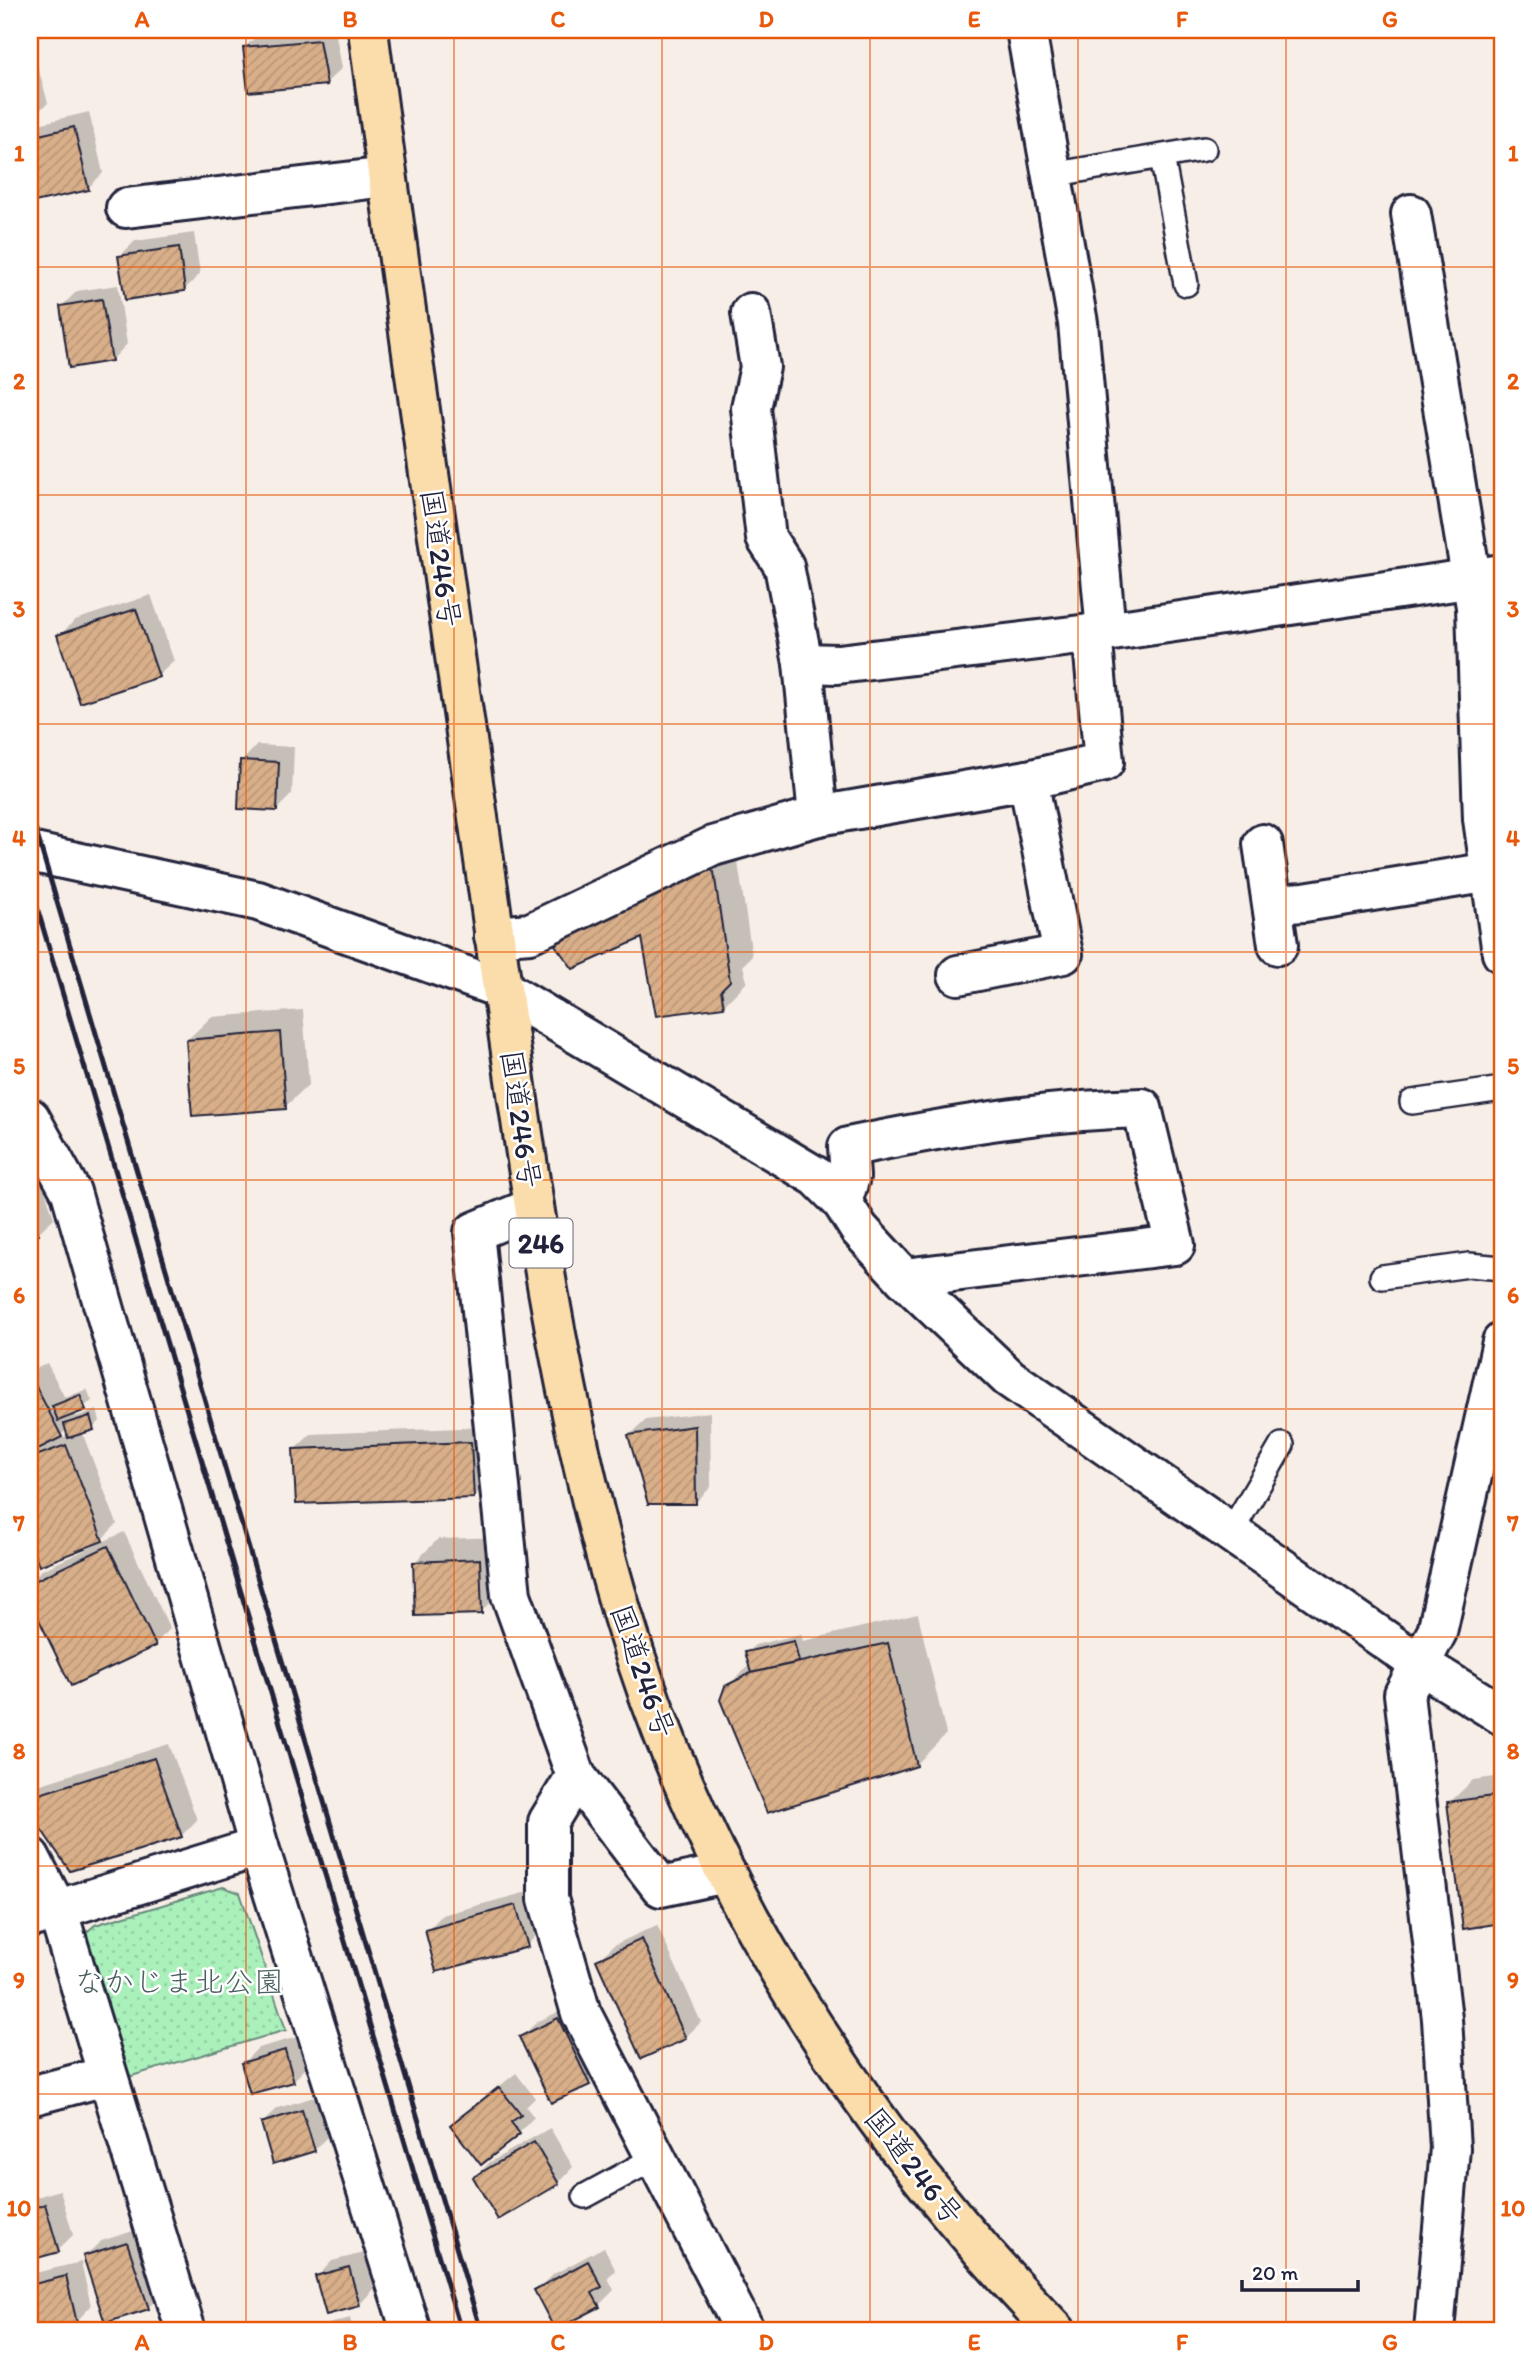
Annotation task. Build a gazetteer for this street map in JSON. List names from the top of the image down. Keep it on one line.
{"streets":{"highway":["国道246号","246"]},"parks":["なかじま北公園"],"scale_bar":"20 m","grid":{"columns":["A","B","C","D","E","F","G"],"rows":["1","2","3","4","5","6","7","8","9","10"]}}
